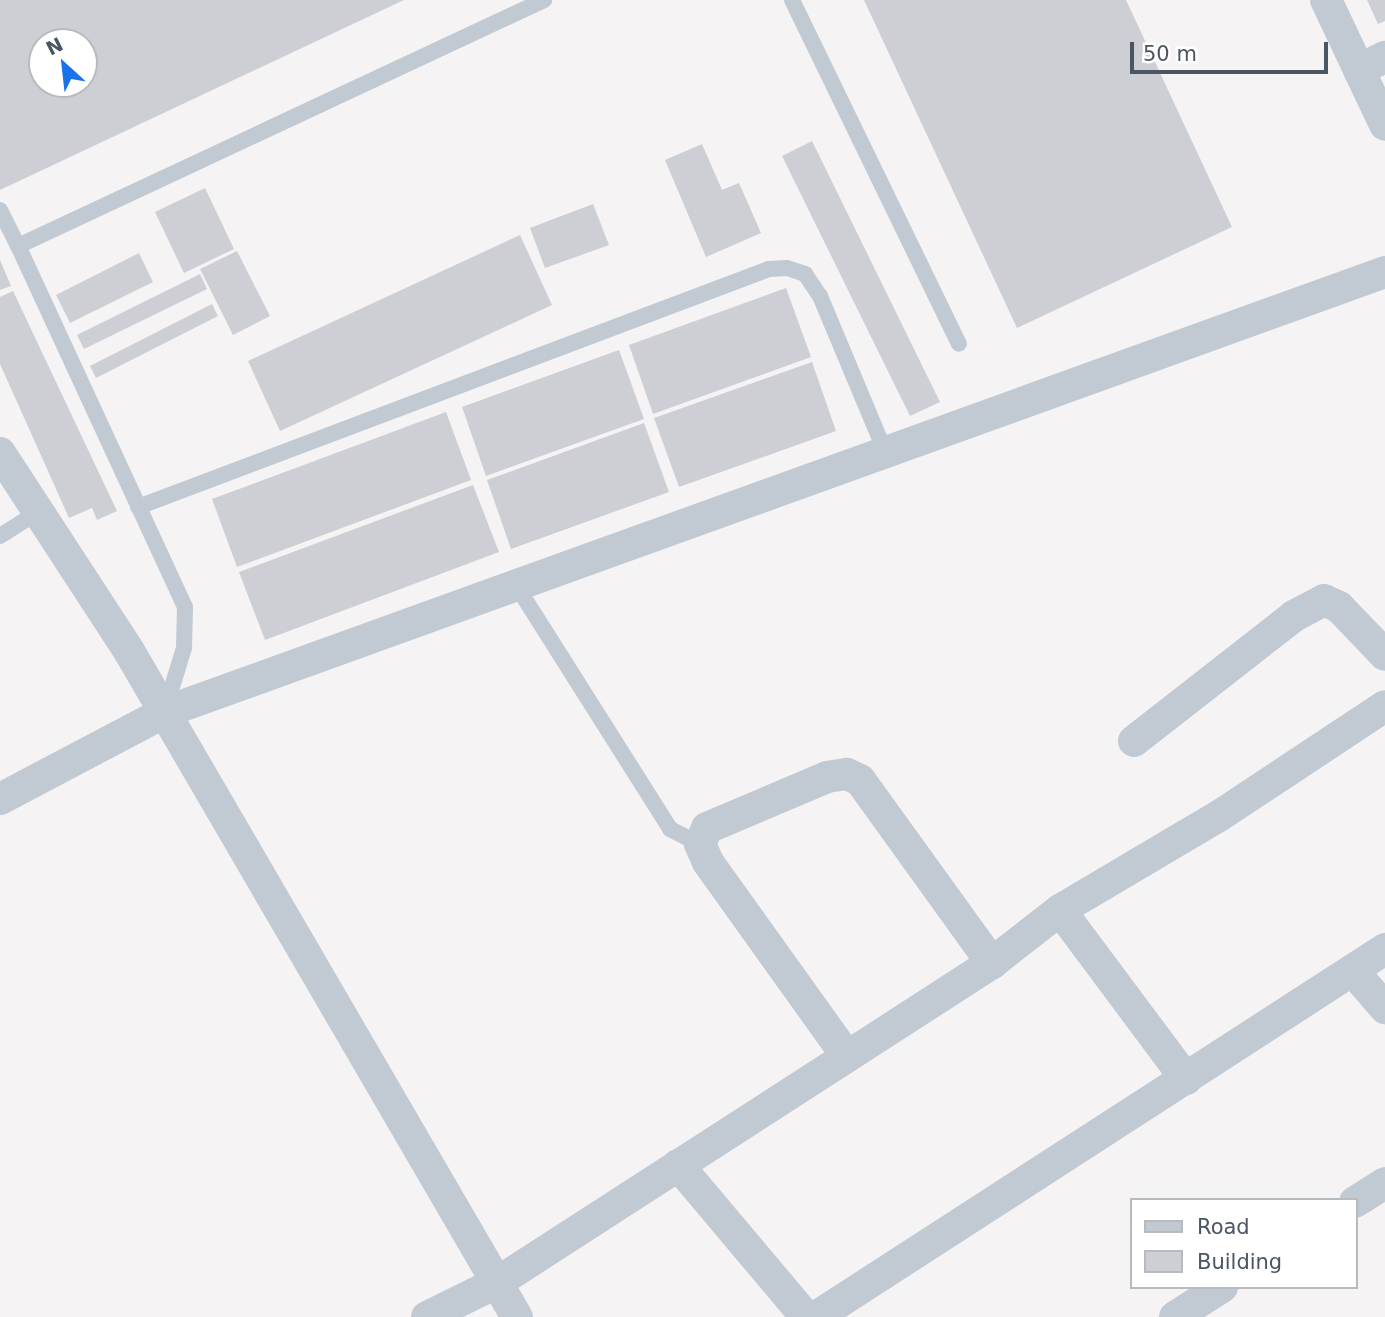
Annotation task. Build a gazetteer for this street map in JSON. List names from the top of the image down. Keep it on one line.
{"legend":["Road","Building"],"scale_bar":"50 m","north":"top left"}
